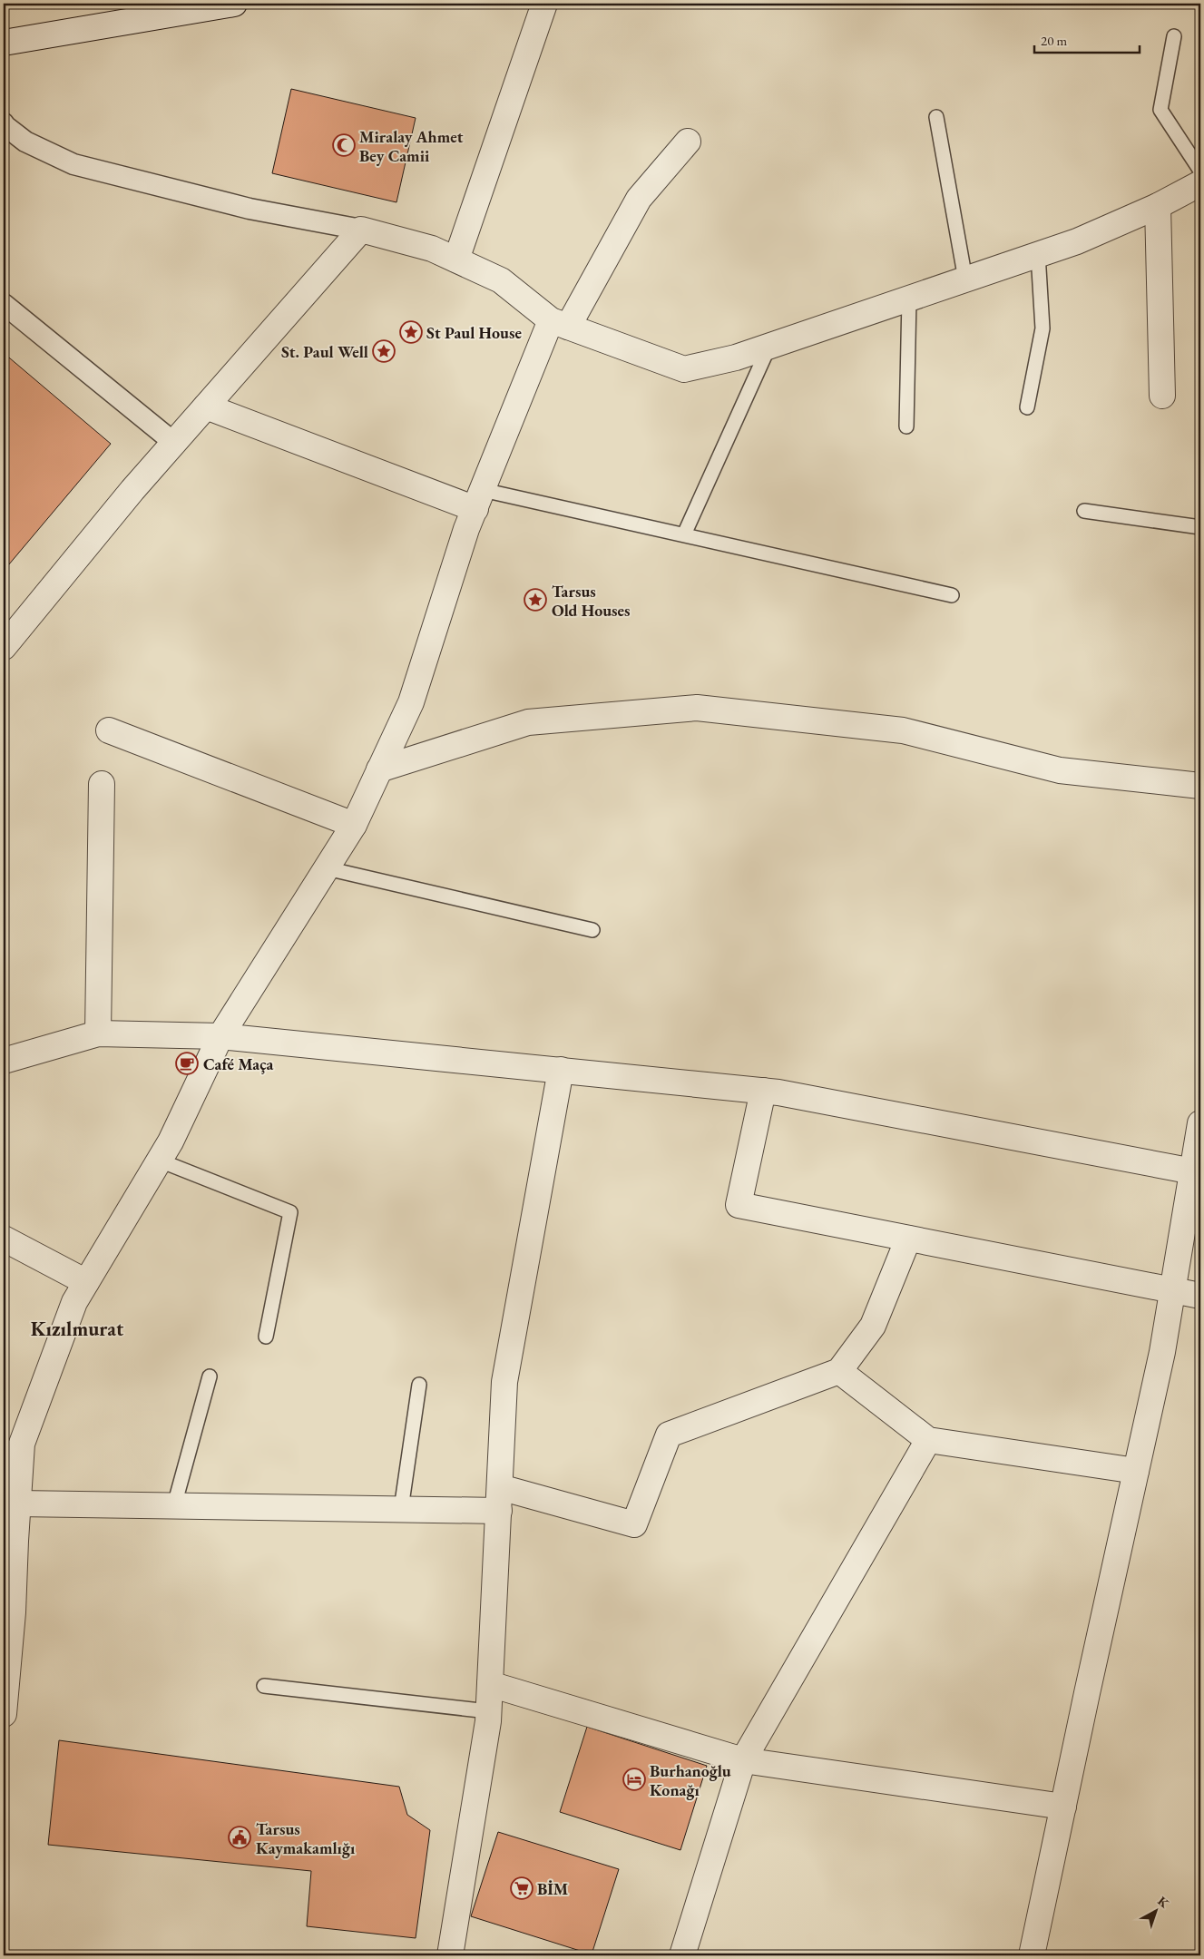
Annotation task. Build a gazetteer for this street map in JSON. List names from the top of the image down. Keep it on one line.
{"districts":["Kızılmurat"],"places":{"mosque":["Miralay Ahmet Bey Camii"],"place":["St Paul House","St. Paul Well","Tarsus Old Houses"],"cafe":["Café Maça"],"hotel":["Burhanoğlu Konağı"],"public building":["Tarsus Kaymakamlığı"],"supermarket":["BİM"]},"scale_bar":"20 m","north":"top right"}
